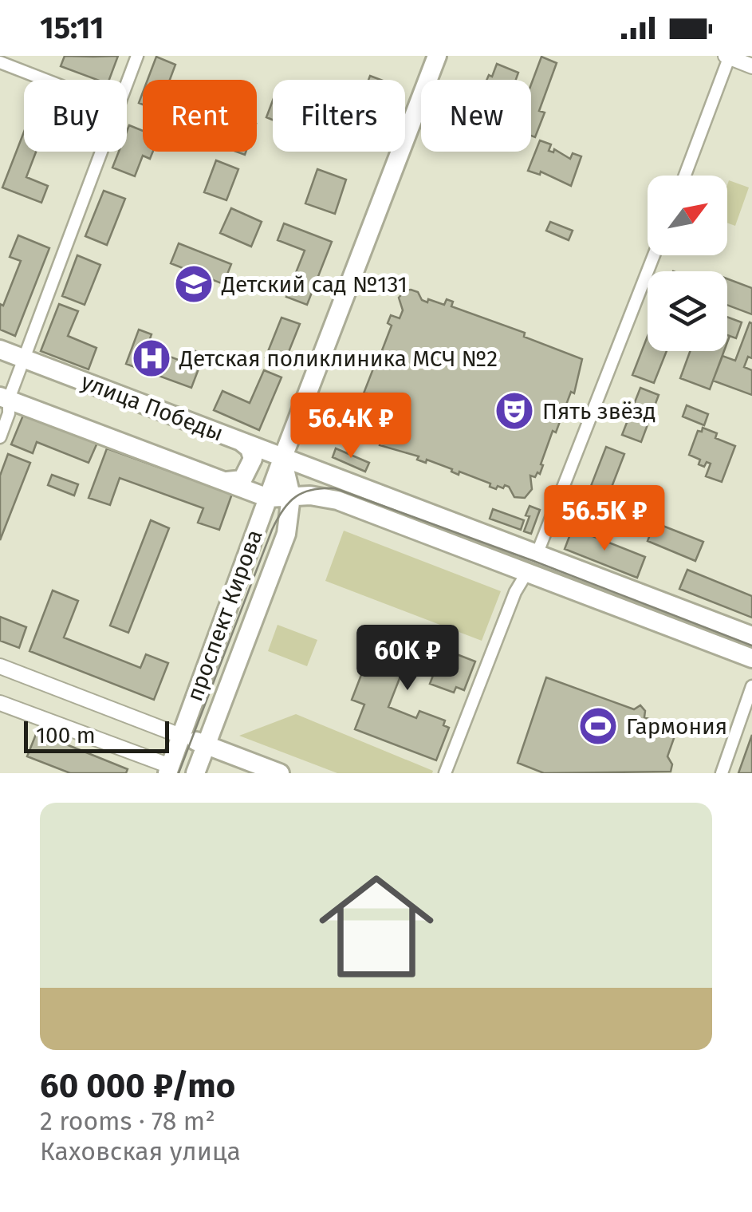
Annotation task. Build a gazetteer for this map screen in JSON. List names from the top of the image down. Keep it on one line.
{"streets":{"main road":["улица Победы","проспект Кирова"]},"crossings":[["улица Победы","проспект Кирова"]],"places":{"school or university":["Детский сад №131"],"hospital":["Детская поликлиника МСЧ №2"],"theatre":["Пять звёзд"],"sports":["Гармония"]},"scale_bar":"100 m","north":"top right","page":{"status":"15:11","chip":["Buy","Rent","Filters","New"],"price":["56.4K ₽","56.5K ₽","60K ₽"],"scale":"100 m","list":[{"name":"60 000 ₽/mo","note":"2 rooms · 78 m² · Каховская улица"}]}}
